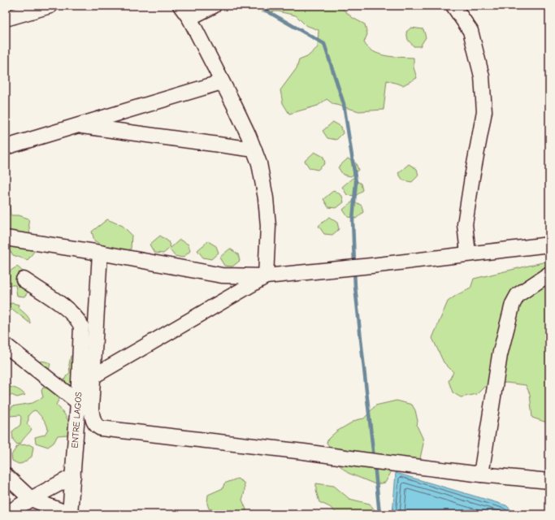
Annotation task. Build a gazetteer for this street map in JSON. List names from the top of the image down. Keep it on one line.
{"streets":{"street":["ENTRE LAGOS"]}}
